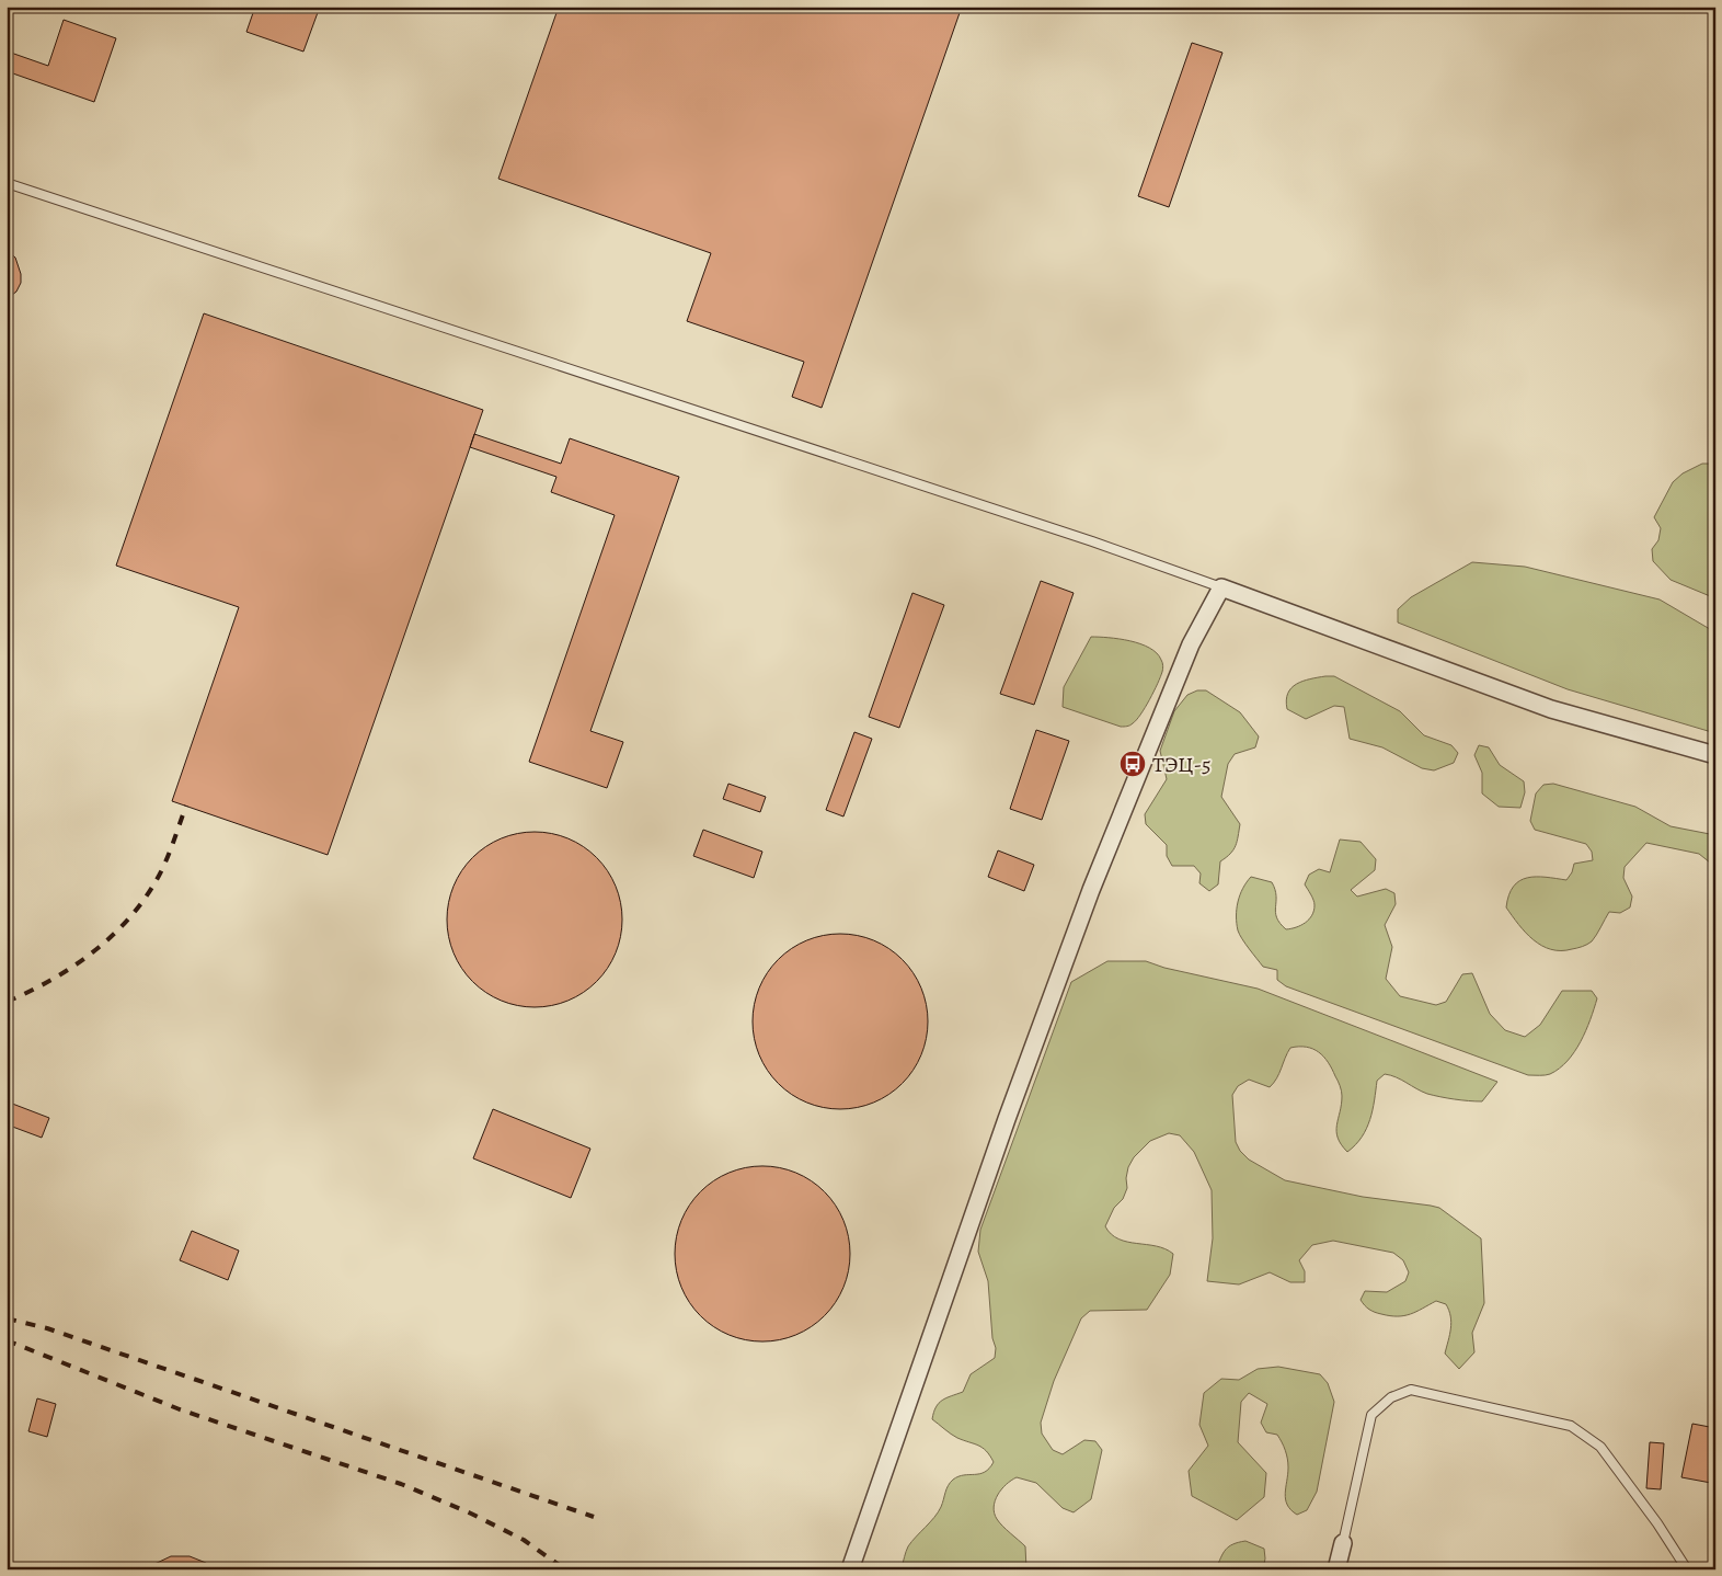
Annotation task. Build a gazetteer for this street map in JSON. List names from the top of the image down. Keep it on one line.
{"places":{"bus stop":["ТЭЦ-5"]}}
